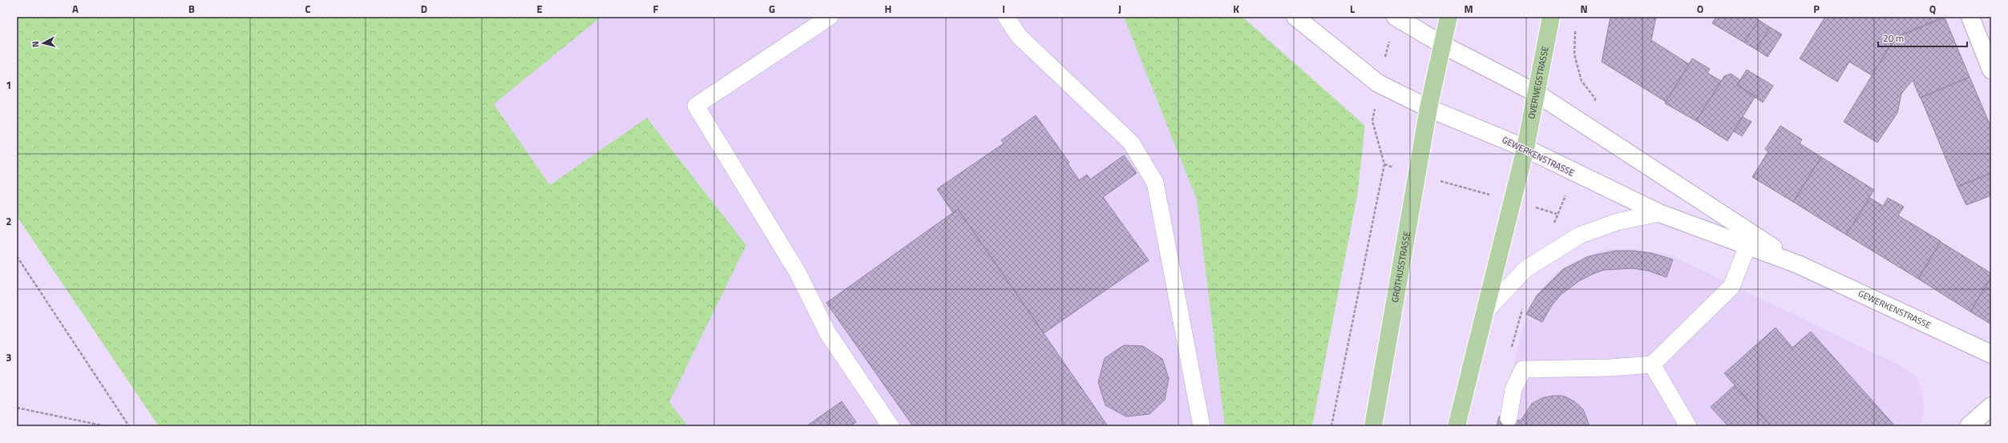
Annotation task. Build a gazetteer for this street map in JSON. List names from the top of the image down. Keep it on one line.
{"streets":{"main road":["OVERWEGSTRASSE","GROTHUSSTRASSE"],"street":["GEWERKENSTRASSE"]},"crossings":[["OVERWEGSTRASSE","GEWERKENSTRASSE"],["GEWERKENSTRASSE","GROTHUSSTRASSE"]],"scale_bar":"20 m","north":"left","grid":{"columns":["A","B","C","D","E","F","G","H","I","J","K","L","M","N","O","P","Q"],"rows":["1","2","3"]}}
